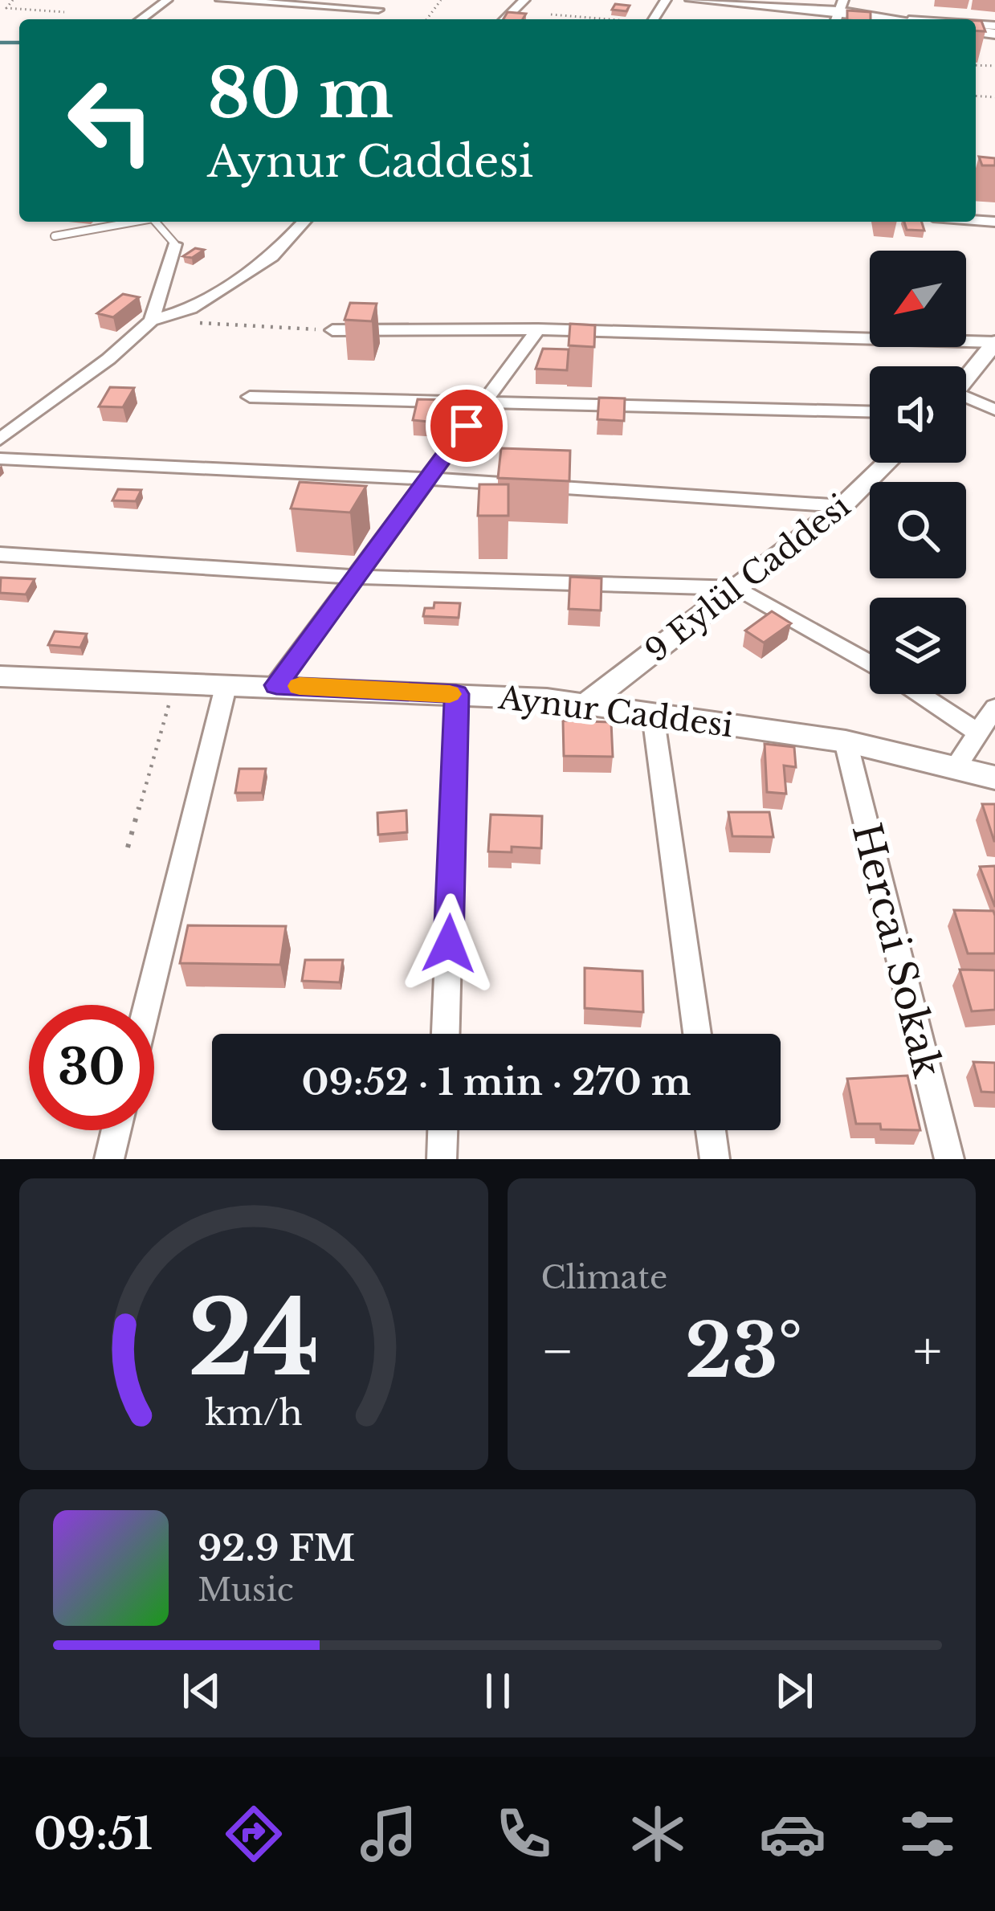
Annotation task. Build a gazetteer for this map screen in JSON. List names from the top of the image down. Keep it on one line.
{"streets":{"street":["9 Eylül Caddesi","Aynur Caddesi","Hercai Sokak"]},"crossings":[["9 Eylül Caddesi","Aynur Caddesi"],["Aynur Caddesi","Hercai Sokak"]],"north":"bottom left","page":{"turn":["80 m","Aynur Caddesi"],"limit":"30","trip":"09:52 · 1 min · 270 m","tile":"Climate","heat":["−","23°","+"],"song":["92.9 FM","Music"],"tabs":"09:51","gauge":["24","km/h"]}}
